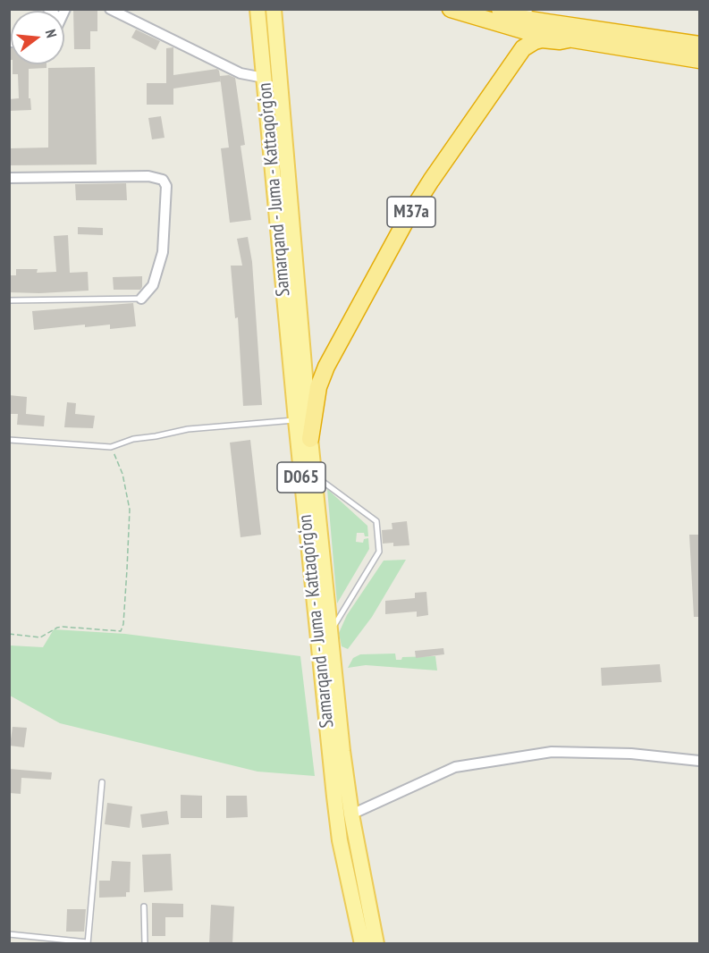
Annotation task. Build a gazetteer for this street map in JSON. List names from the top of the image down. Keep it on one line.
{"streets":{"highway":["M37a"],"main road":["Samarqand - Juma - Kattaqo‘rg‘on","D065"]},"crossings":[["Samarqand - Juma - Kattaqo‘rg‘on","M37a"]],"north":"right"}
